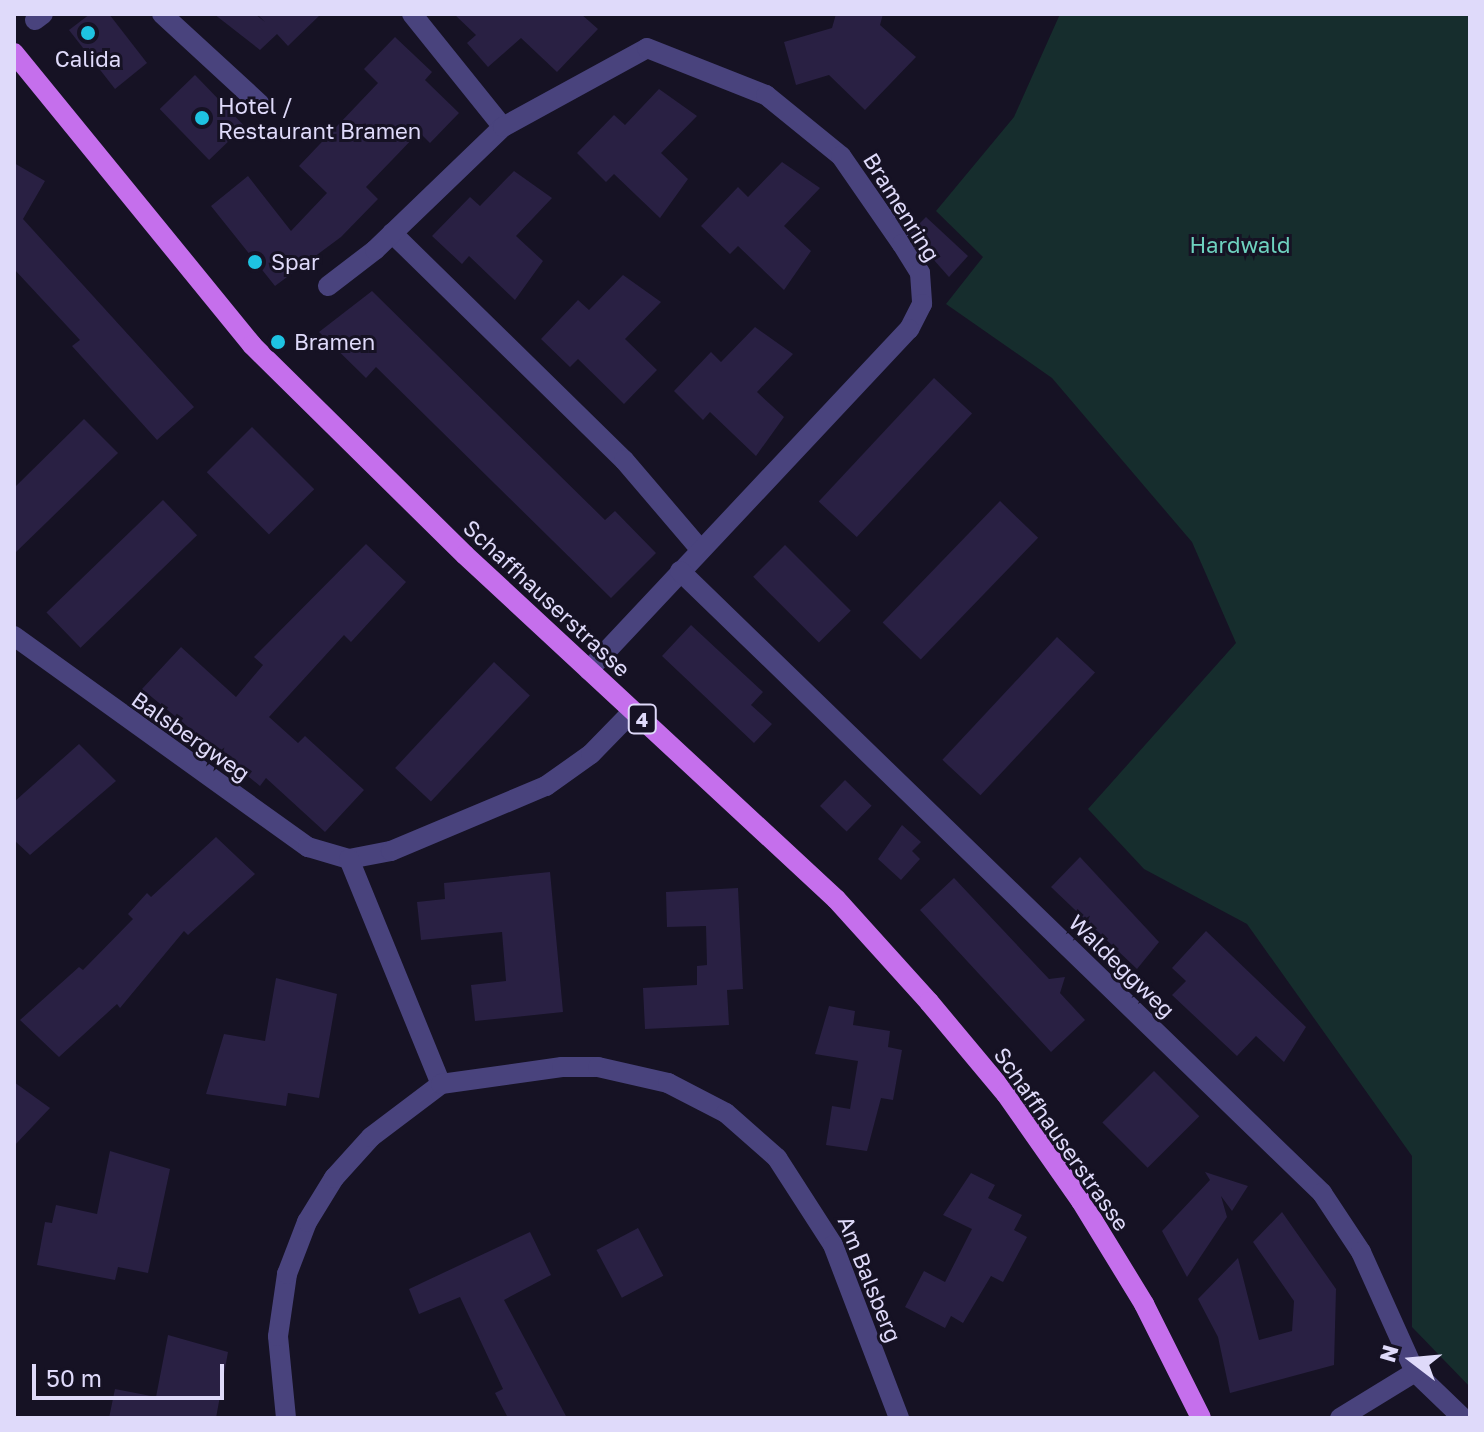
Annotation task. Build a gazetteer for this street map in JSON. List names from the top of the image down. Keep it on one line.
{"streets":{"main road":["Schaffhauserstrasse","4"],"street":["Bramenring","Balsbergweg","Waldeggweg","Am Balsberg"]},"crossings":[["Bramenring","Schaffhauserstrasse"],["Bramenring","Waldeggweg"],["Schaffhauserstrasse","Balsbergweg"]],"parks":["Hardwald"],"places":["Calida","Hotel / Restaurant Bramen","Spar","Bramen"],"scale_bar":"50 m","north":"left"}
